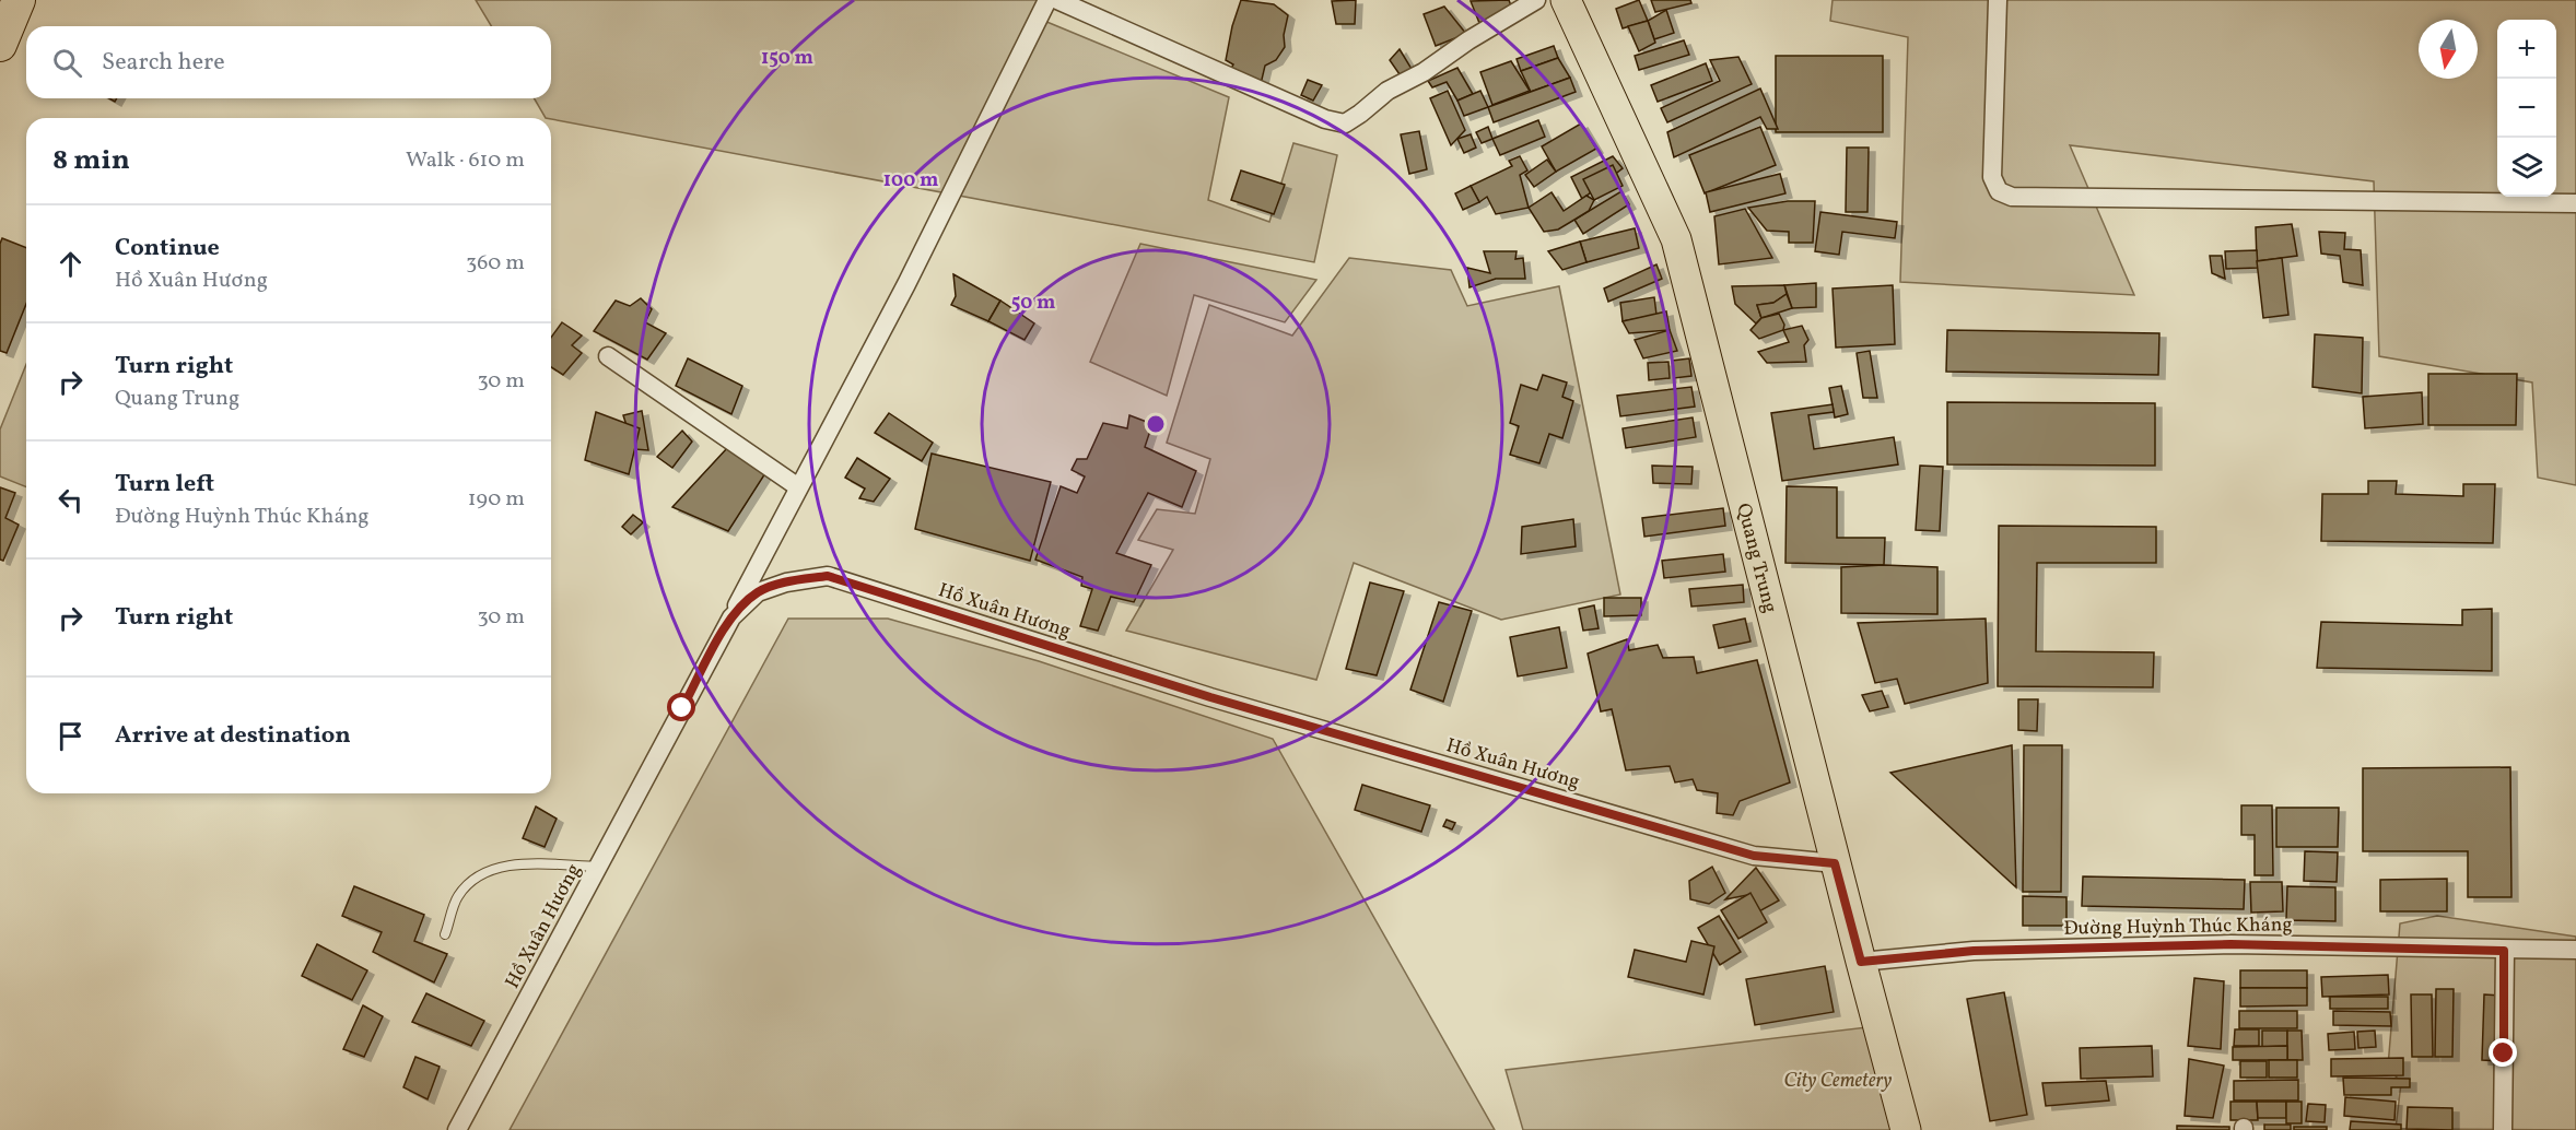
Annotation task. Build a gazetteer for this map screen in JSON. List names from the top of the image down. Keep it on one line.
{"streets":{"main road":["Quang Trung"],"street":["Hồ Xuân Hương","Đường Huỳnh Thúc Kháng"]},"crossings":[["Quang Trung","Hồ Xuân Hương"],["Quang Trung","Đường Huỳnh Thúc Kháng"]],"parks":["City Cemetery"],"north":"bottom","page":{"map_buttons":["+","−"],"search":"Search here","heading":["8 min","Walk · 610 m"],"list":[["Continue","Hồ Xuân Hương","360 m"],["Turn right","Quang Trung","30 m"],["Turn left","Đường Huỳnh Thúc Kháng","190 m"],["Turn right","30 m"],"Arrive at destination"]},"rings":["150 m","100 m","50 m"]}
